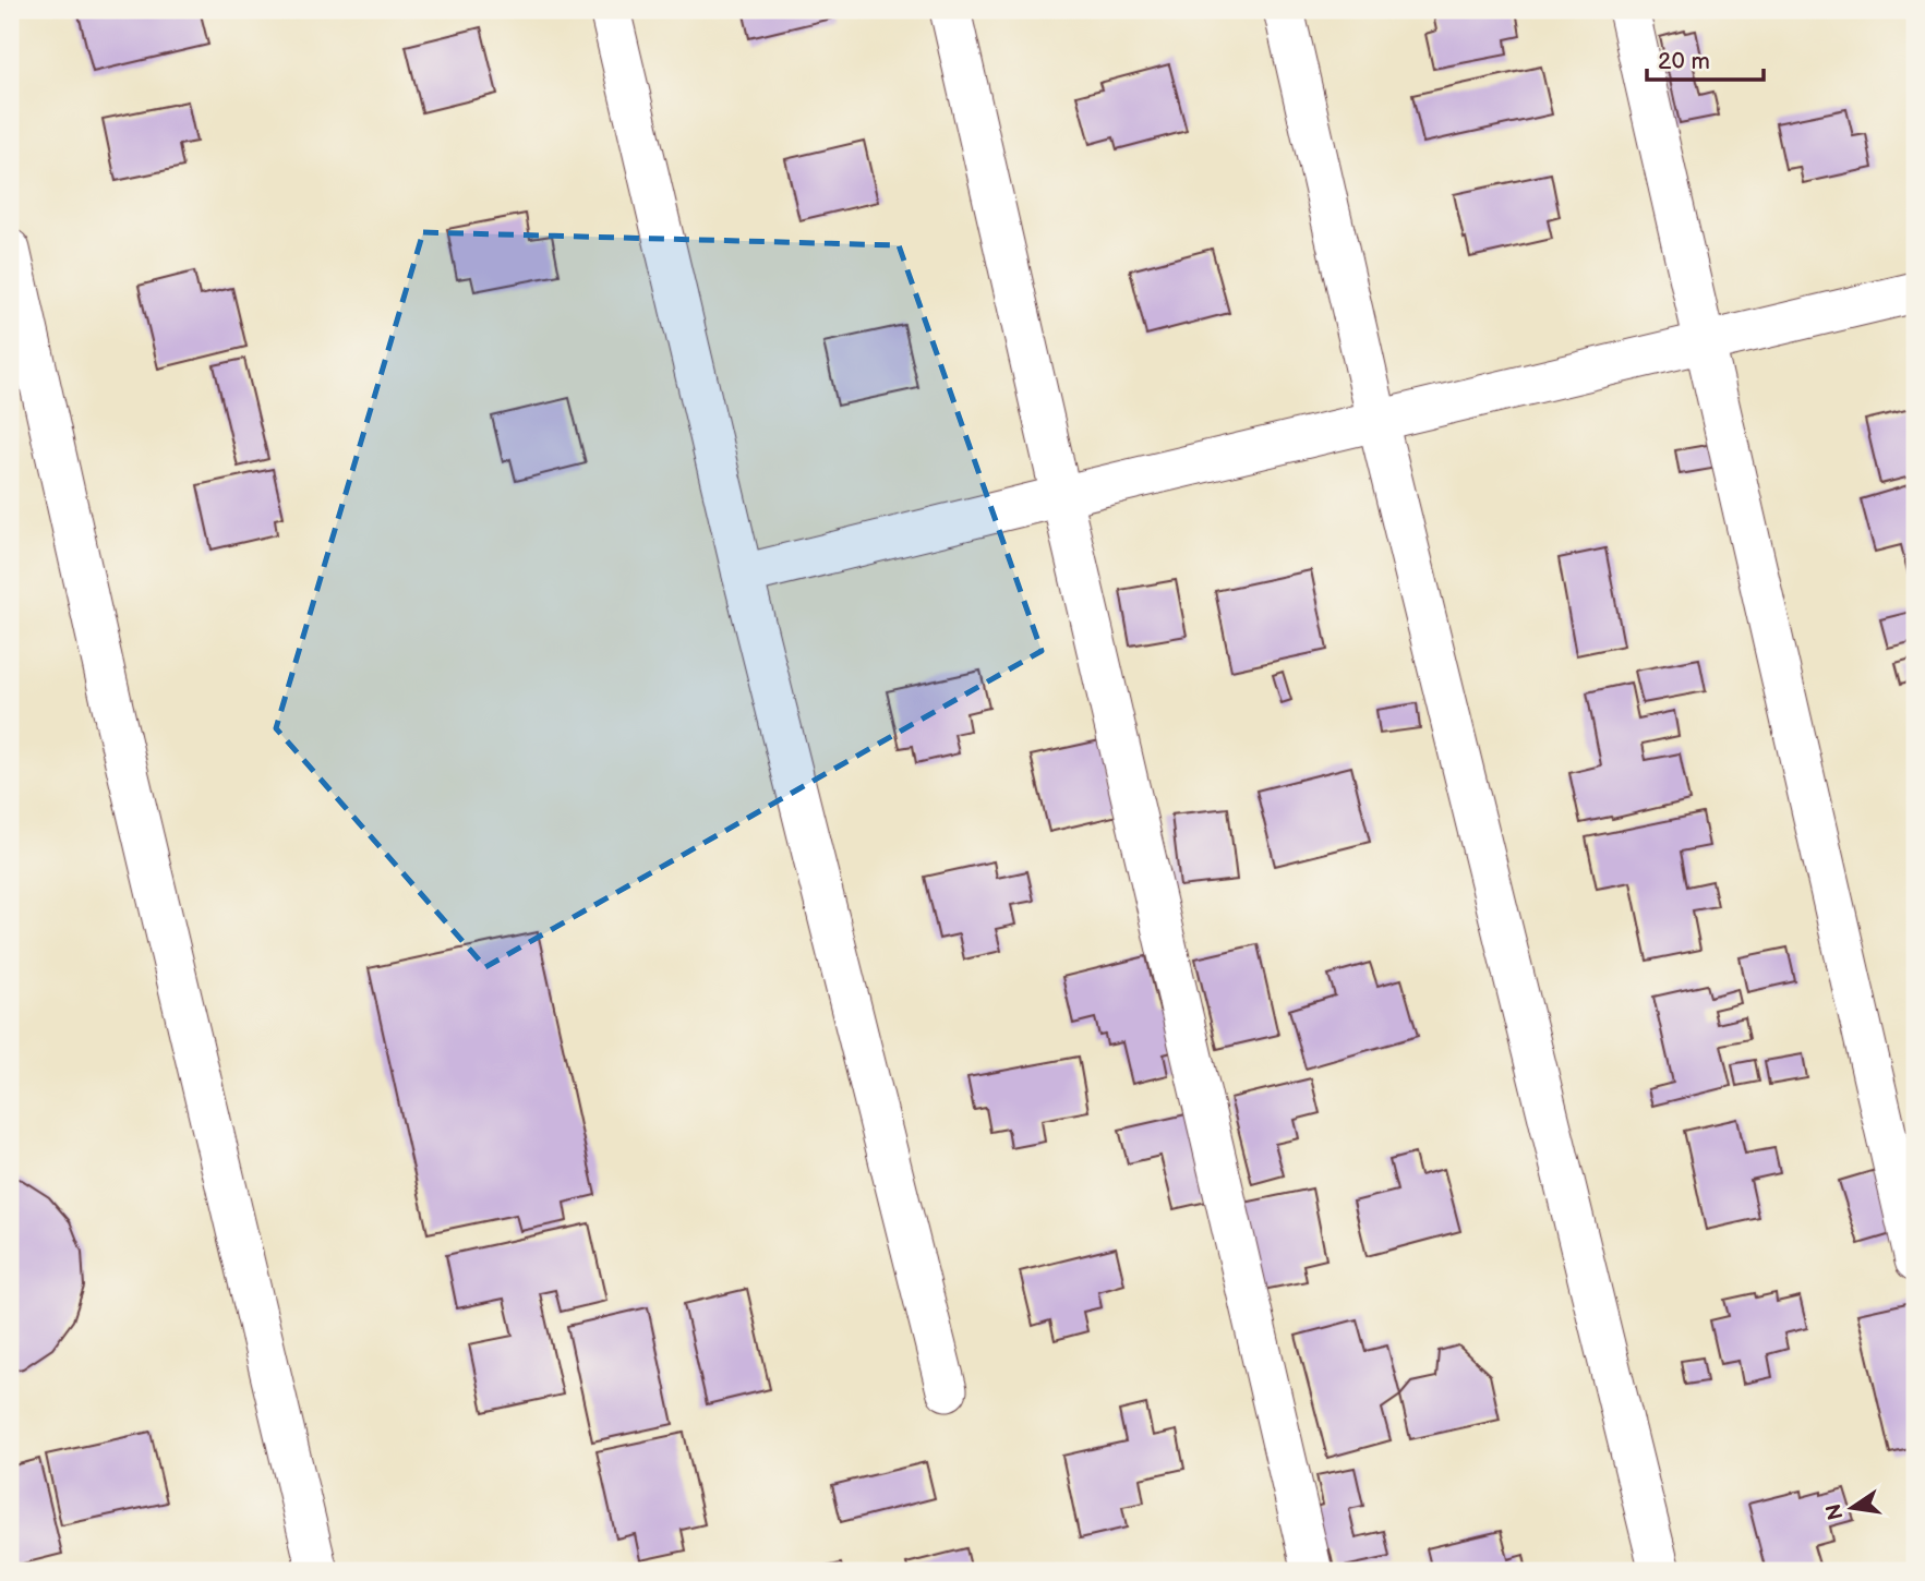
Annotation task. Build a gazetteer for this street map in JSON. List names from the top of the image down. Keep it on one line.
{"scale_bar":"20 m","north":"left"}
